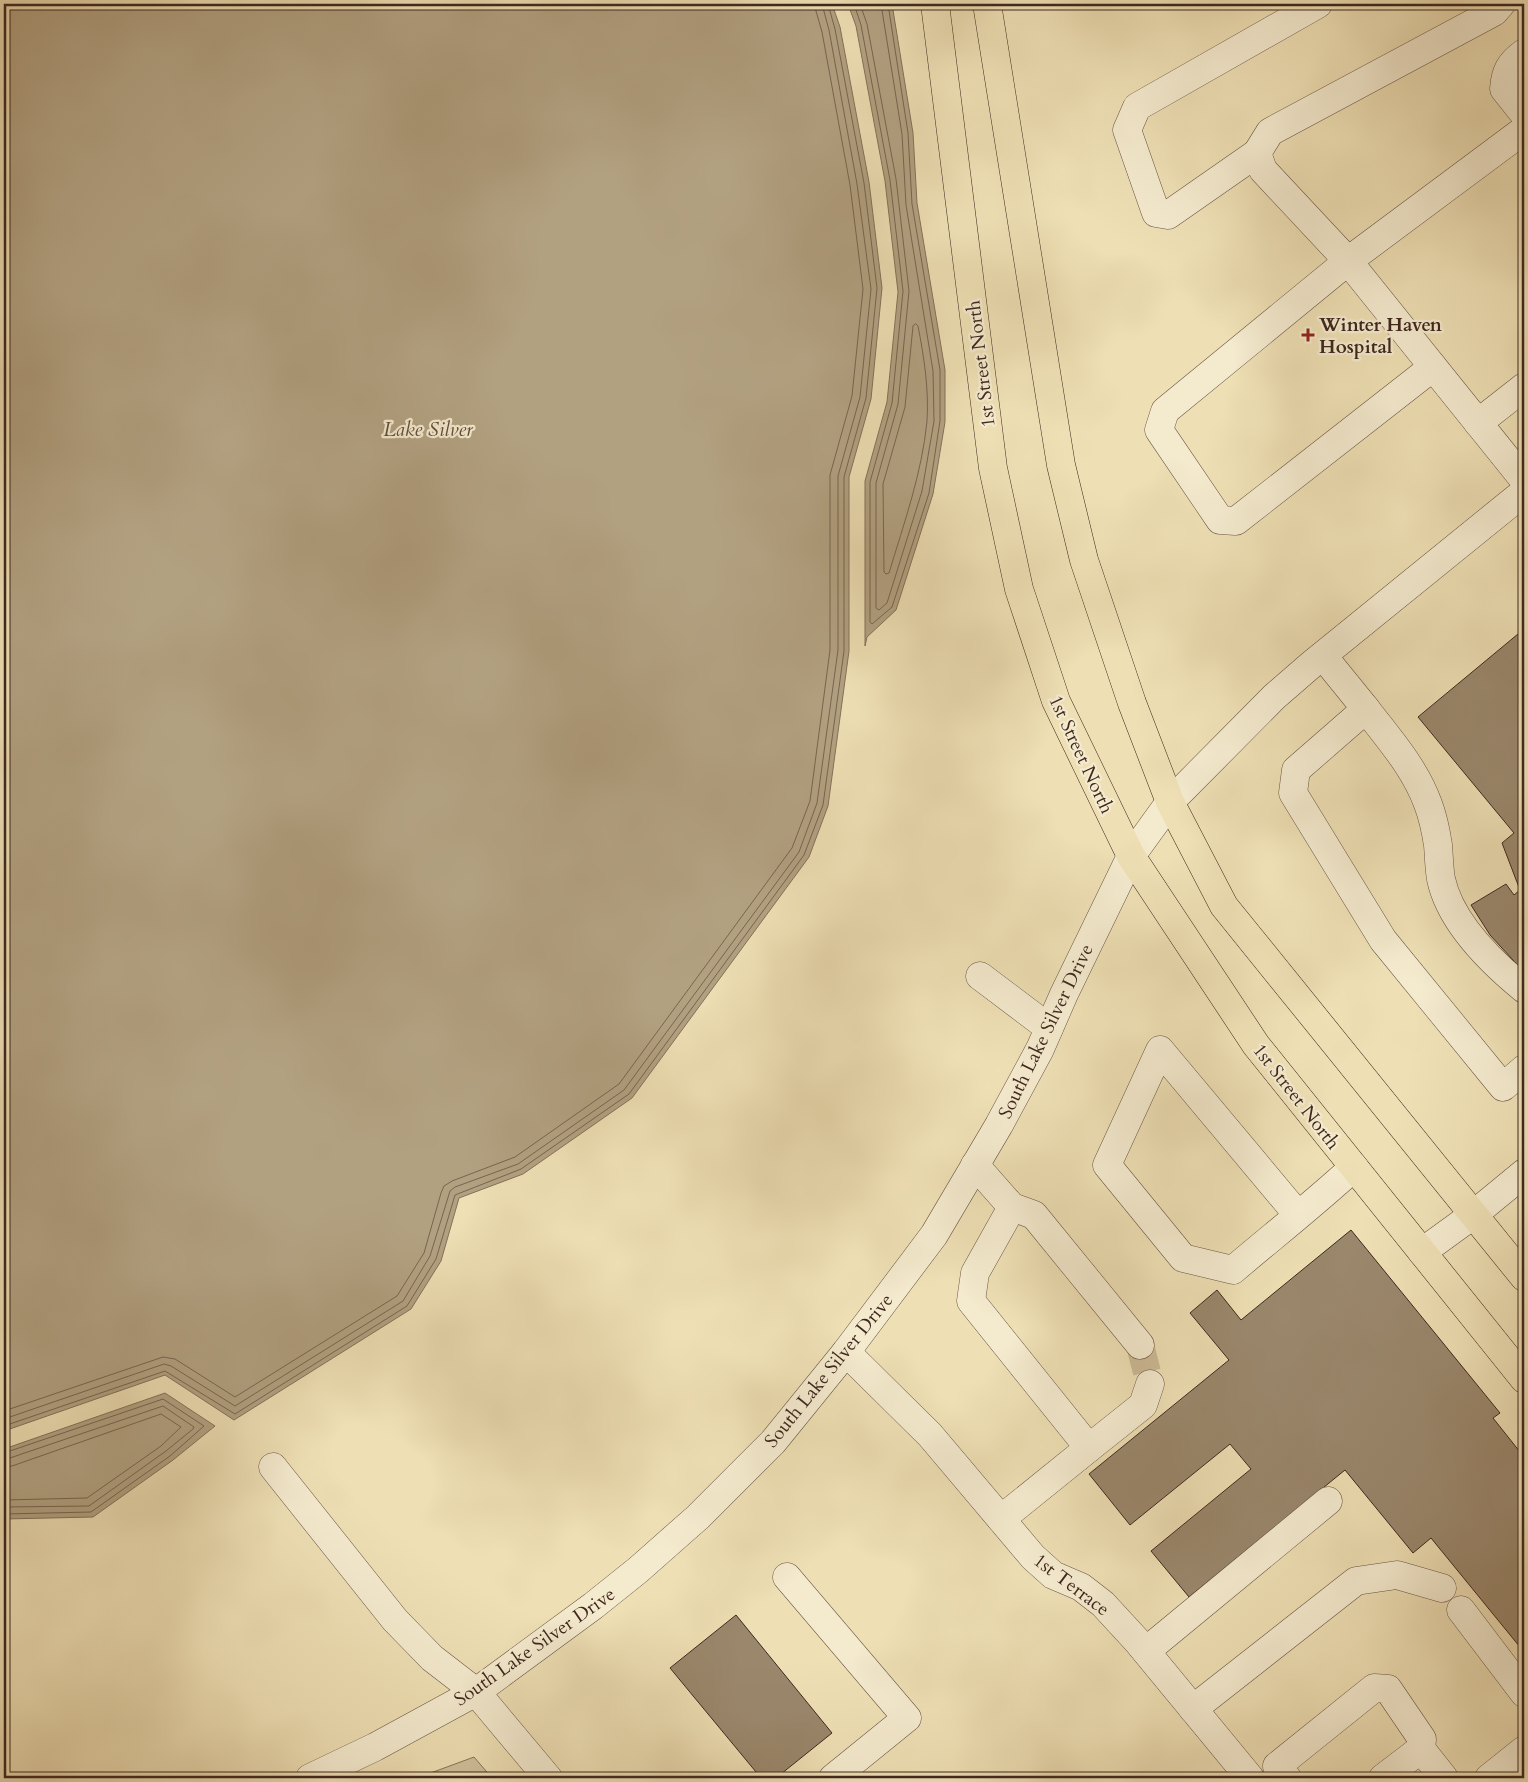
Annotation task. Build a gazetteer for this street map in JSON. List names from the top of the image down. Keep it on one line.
{"streets":{"main road":["1st Street North"],"street":["South Lake Silver Drive","1st Terrace"]},"crossings":[["1st Street North","South Lake Silver Drive"],["South Lake Silver Drive","1st Terrace"]],"water":["Lake Silver"],"places":{"health":["Winter Haven Hospital"]}}
